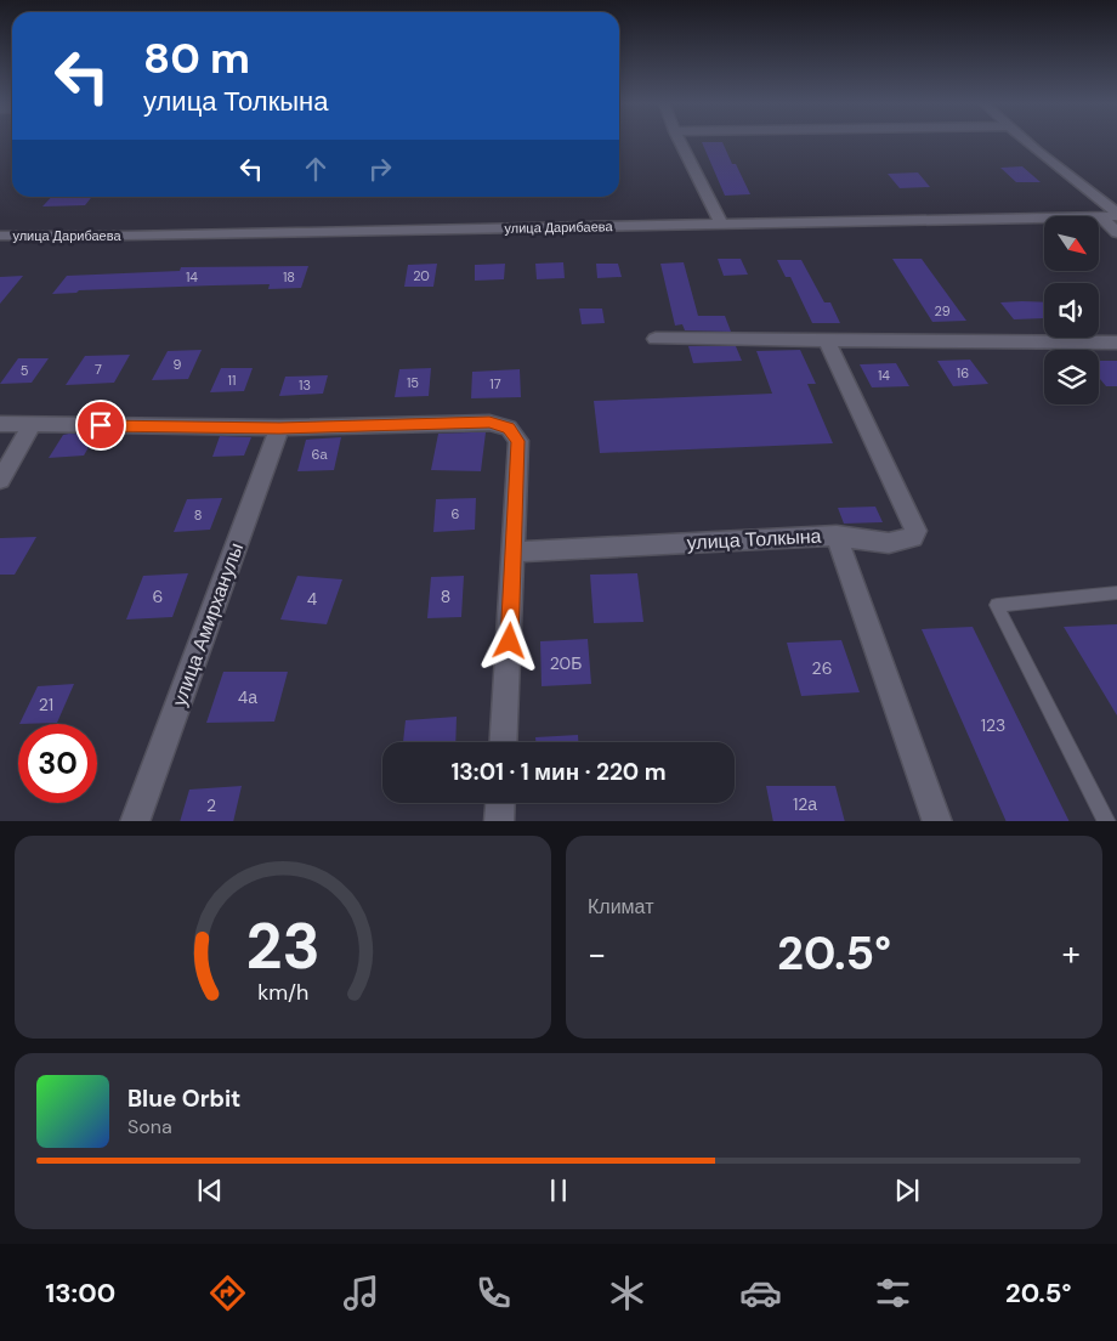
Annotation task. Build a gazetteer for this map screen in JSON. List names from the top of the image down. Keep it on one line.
{"streets":{"street":["улица Дарибаева","улица Толкына","улица Амирханулы"]},"house_numbers":["20","14","18","29","9","7","5","16","14","11","15","17","13","6а","6","8","6","8","4","20Б","26","4а","21","123","12а","2"],"north":"bottom right","page":{"turn":["80 m","улица Толкына"],"limit":"30","trip":"13:01 · 1 мин · 220 m","tile":"Климат","heat":["−","20.5°","+"],"song":["Blue Orbit","Sona"],"tabs":["13:00","20.5°"],"gauge":["23","km/h"]}}
